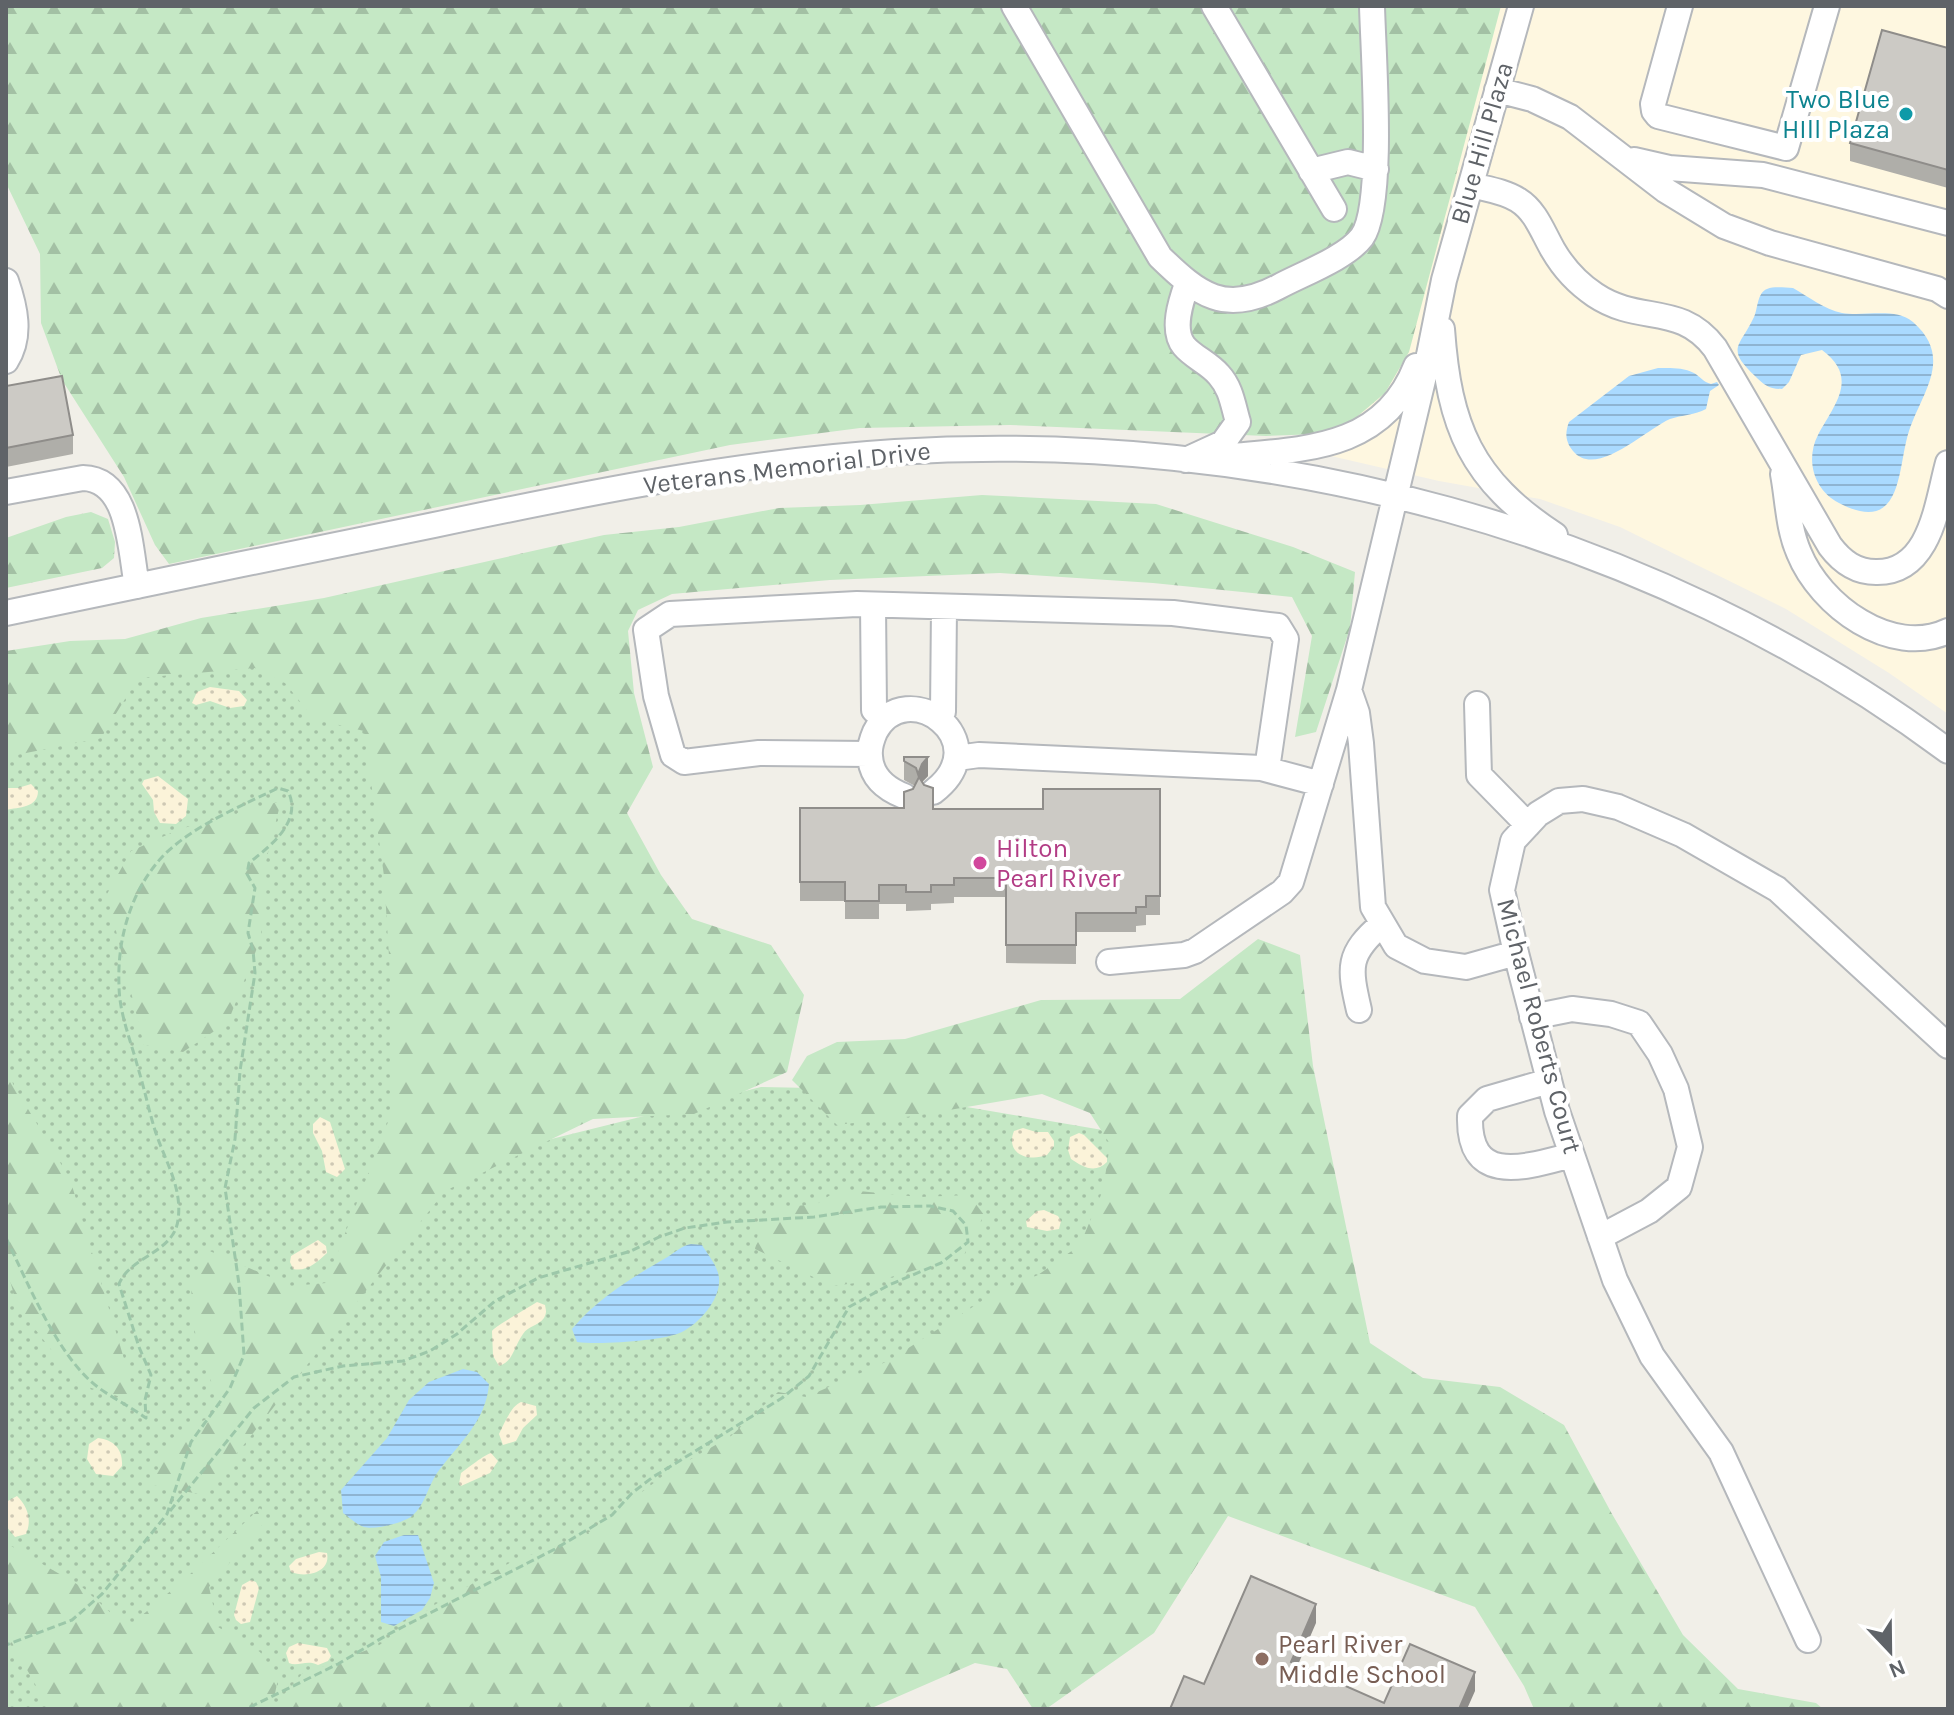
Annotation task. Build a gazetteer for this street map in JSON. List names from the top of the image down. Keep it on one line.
{"streets":{"street":["Blue Hill Plaza","Veterans Memorial Drive","Michael Roberts Court"]},"crossings":[["Blue Hill Plaza","Veterans Memorial Drive"]],"places":["Two Blue HIll Plaza","Hilton Pearl River","Pearl River Middle School"],"north":"bottom"}
